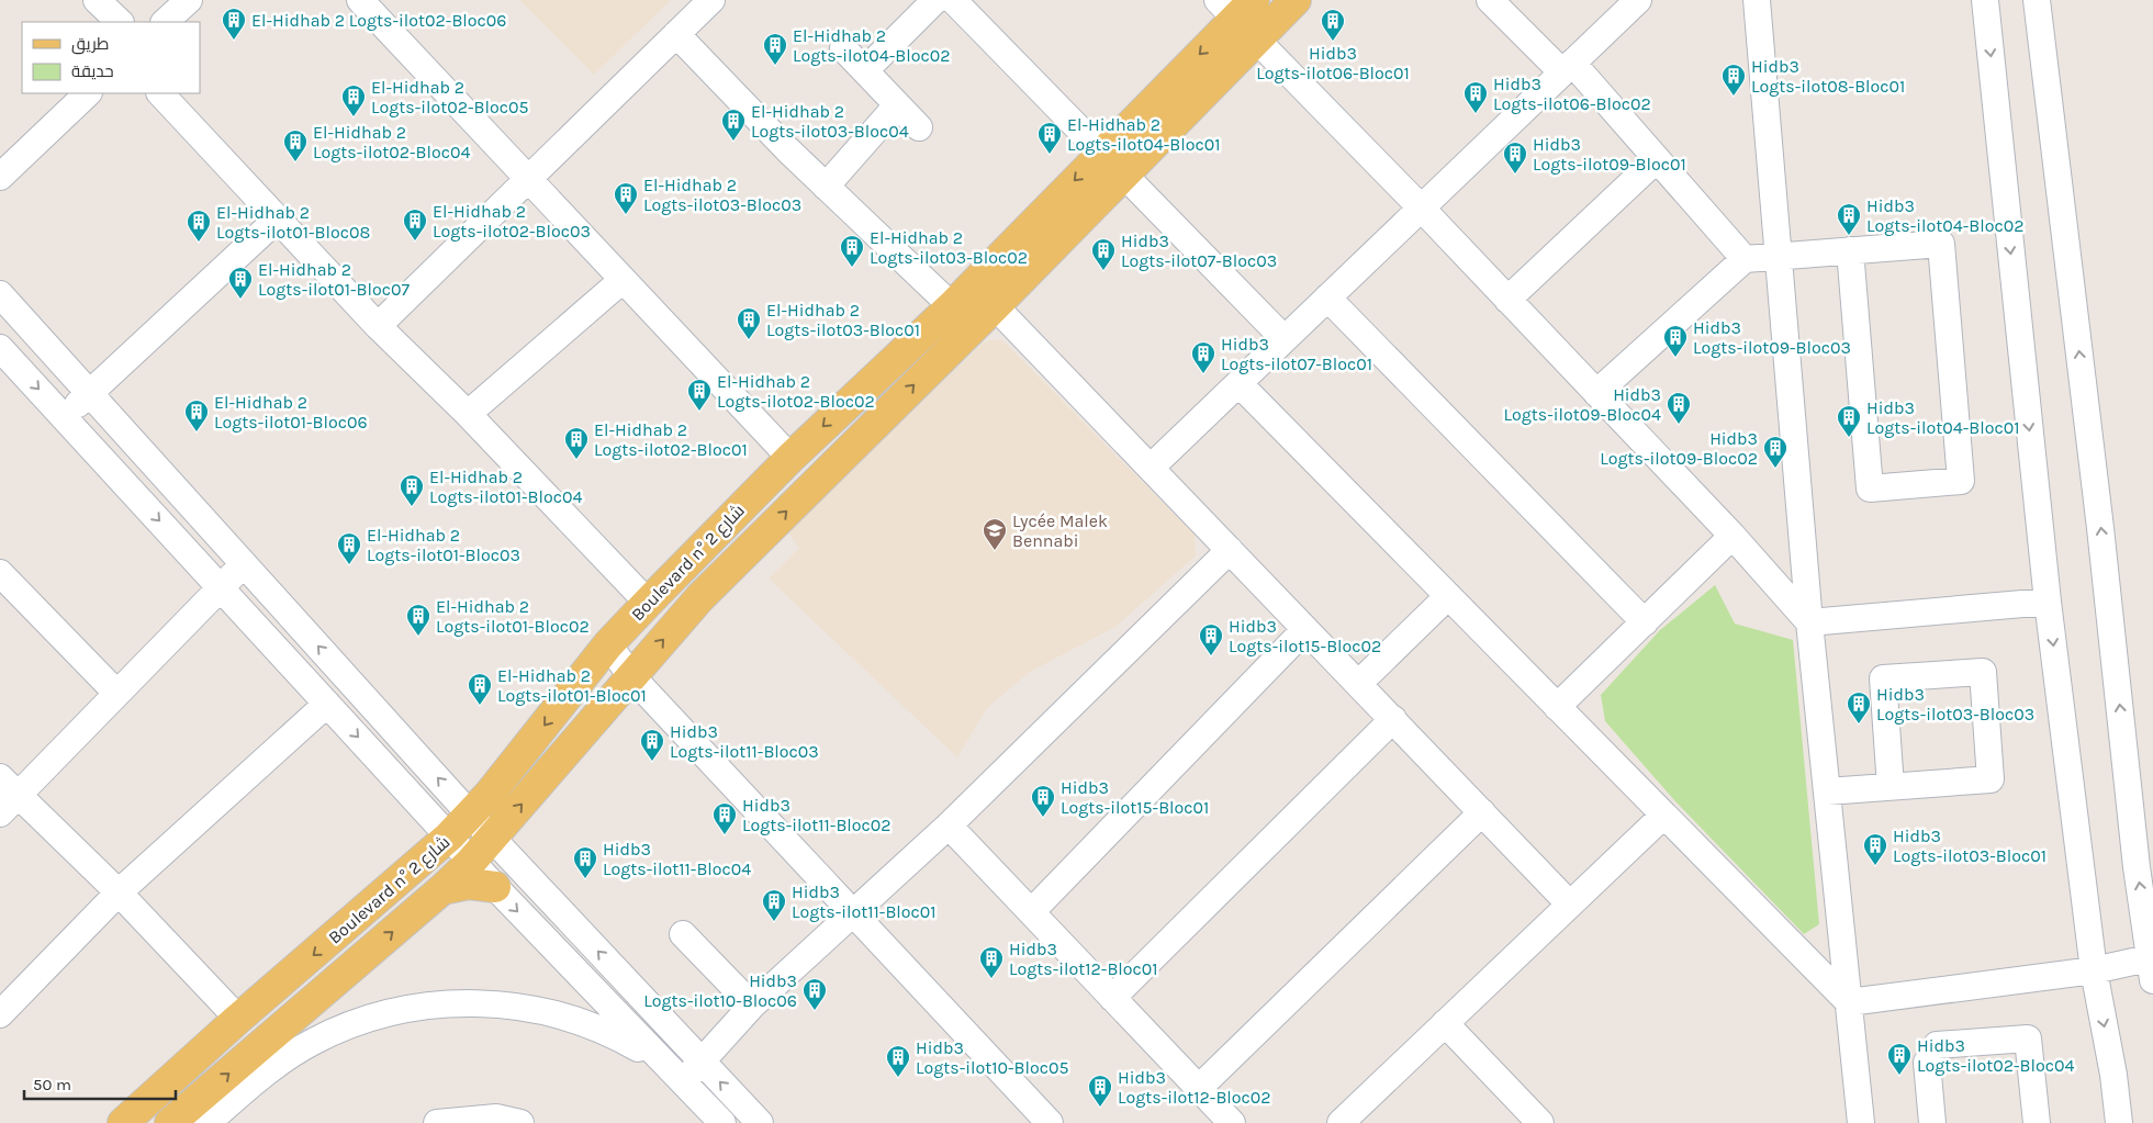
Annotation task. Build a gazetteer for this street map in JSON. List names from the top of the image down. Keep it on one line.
{"streets":{"main road":["Boulevard n° شارع 2"]},"places":{"building":["El-Hidhab 2 Logts-ilot02-Bloc06","Hidb3 Logts-ilot06-Bloc01","El-Hidhab 2 Logts-ilot04-Bloc02","Hidb3 Logts-ilot08-Bloc01","Hidb3 Logts-ilot06-Bloc02","El-Hidhab 2 Logts-ilot02-Bloc05","El-Hidhab 2 Logts-ilot03-Bloc04","El-Hidhab 2 Logts-ilot04-Bloc01","El-Hidhab 2 Logts-ilot02-Bloc04","Hidb3 Logts-ilot09-Bloc01","El-Hidhab 2 Logts-ilot03-Bloc03","Hidb3 Logts-ilot04-Bloc02","El-Hidhab 2 Logts-ilot02-Bloc03","El-Hidhab 2 Logts-ilot01-Bloc08","El-Hidhab 2 Logts-ilot03-Bloc02","Hidb3 Logts-ilot07-Bloc03","El-Hidhab 2 Logts-ilot01-Bloc07","El-Hidhab 2 Logts-ilot03-Bloc01","Hidb3 Logts-ilot09-Bloc03","Hidb3 Logts-ilot07-Bloc01","El-Hidhab 2 Logts-ilot02-Bloc02","Hidb3 Logts-ilot09-Bloc04","El-Hidhab 2 Logts-ilot01-Bloc06","Hidb3 Logts-ilot04-Bloc01","El-Hidhab 2 Logts-ilot02-Bloc01","Hidb3 Logts-ilot09-Bloc02","El-Hidhab 2 Logts-ilot01-Bloc04","El-Hidhab 2 Logts-ilot01-Bloc03","El-Hidhab 2 Logts-ilot01-Bloc02","Hidb3 Logts-ilot15-Bloc02","El-Hidhab 2 Logts-ilot01-Bloc01","Hidb3 Logts-ilot03-Bloc03","Hidb3 Logts-ilot11-Bloc03","Hidb3 Logts-ilot15-Bloc01","Hidb3 Logts-ilot11-Bloc02","Hidb3 Logts-ilot03-Bloc01","Hidb3 Logts-ilot11-Bloc04","Hidb3 Logts-ilot11-Bloc01","Hidb3 Logts-ilot12-Bloc01","Hidb3 Logts-ilot10-Bloc06","Hidb3 Logts-ilot02-Bloc04","Hidb3 Logts-ilot10-Bloc05","Hidb3 Logts-ilot12-Bloc02"],"school or university":["Lycée Malek Bennabi"]},"legend":["طريق","حديقة"],"scale_bar":"50 m"}
